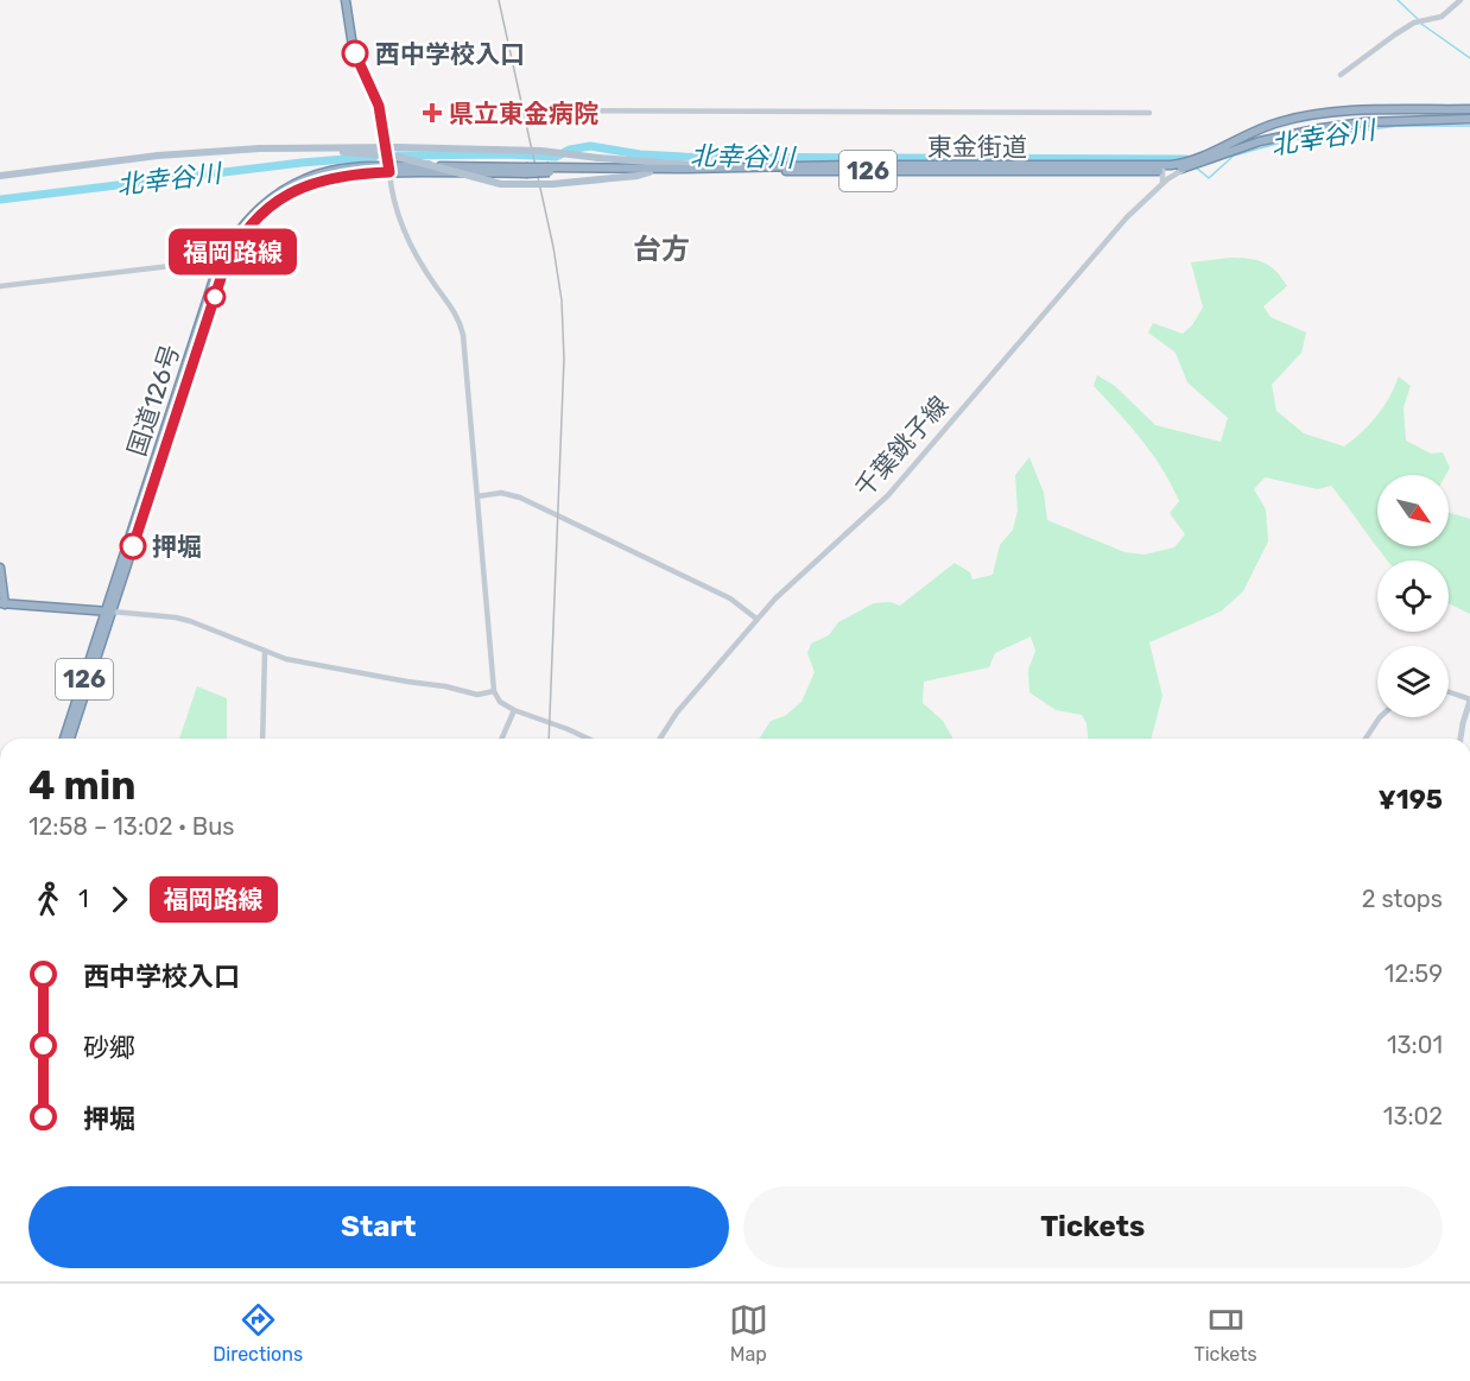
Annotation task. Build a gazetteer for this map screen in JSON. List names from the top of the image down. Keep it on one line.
{"streets":{"highway":["東金街道","126","国道126号"],"street":["千葉銚子線"]},"crossings":[["東金街道","国道126号"],["東金街道","千葉銚子線"]],"districts":["台方"],"water":["北幸谷川"],"places":{"other":["西中学校入口","押堀"],"health":["県立東金病院"]},"lines":["bus line 福岡路線"],"north":"bottom right","page":{"on_map":"福岡路線","heading":["4 min","12:58 – 13:02 · Bus","¥195"],"legs":["1","福岡路線","2 stops"],"list":[{"name":"西中学校入口","value":"12:59"},{"name":"砂郷","value":"13:01"},{"name":"押堀","value":"13:02"}],"buttons":["Start","Tickets"],"tabs":["Directions","Map","Tickets"]}}
